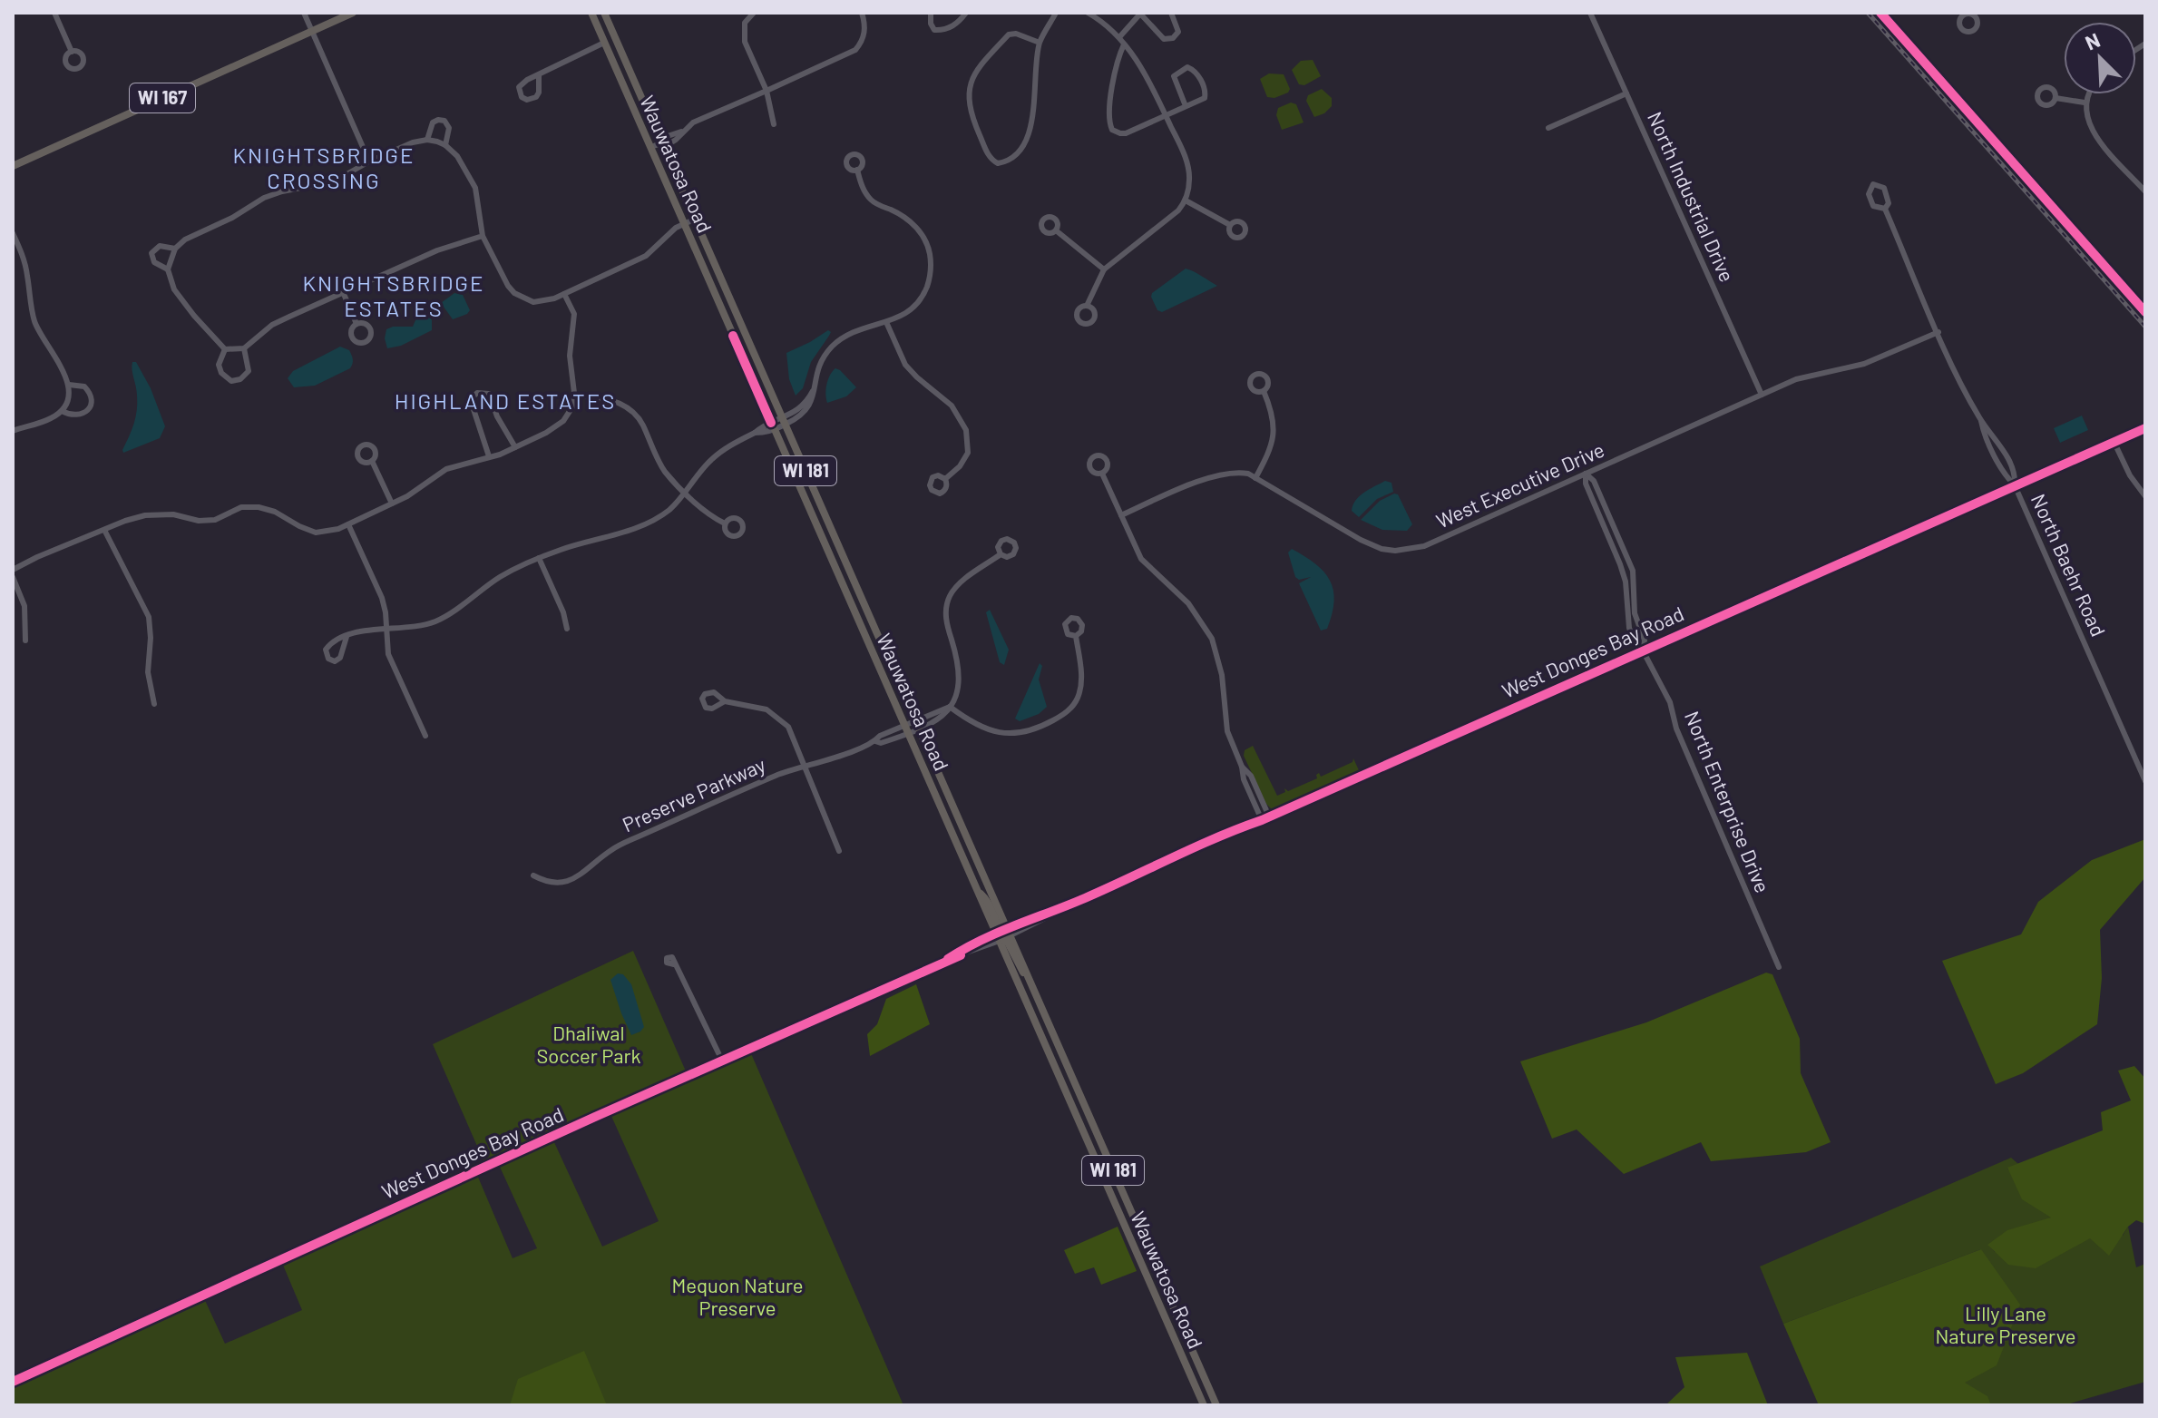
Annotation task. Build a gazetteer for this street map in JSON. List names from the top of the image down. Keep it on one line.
{"streets":{"main road":["WI 167","Wauwatosa Road","WI 181"],"street":["North Industrial Drive","West Executive Drive","North Baehr Road","West Donges Bay Road","Preserve Parkway","North Enterprise Drive"]},"crossings":[["Wauwatosa Road","West Donges Bay Road"],["Wauwatosa Road","Preserve Parkway"],["North Industrial Drive","West Executive Drive"],["West Executive Drive","North Baehr Road"],["West Executive Drive","North Enterprise Drive"],["North Baehr Road","West Donges Bay Road"],["West Donges Bay Road","North Enterprise Drive"]],"districts":["KNIGHTSBRIDGE CROSSING","KNIGHTSBRIDGE ESTATES","HIGHLAND ESTATES"],"parks":["Dhaliwal Soccer Park","Mequon Nature Preserve","Lilly Lane Nature Preserve"],"north":"top left"}
